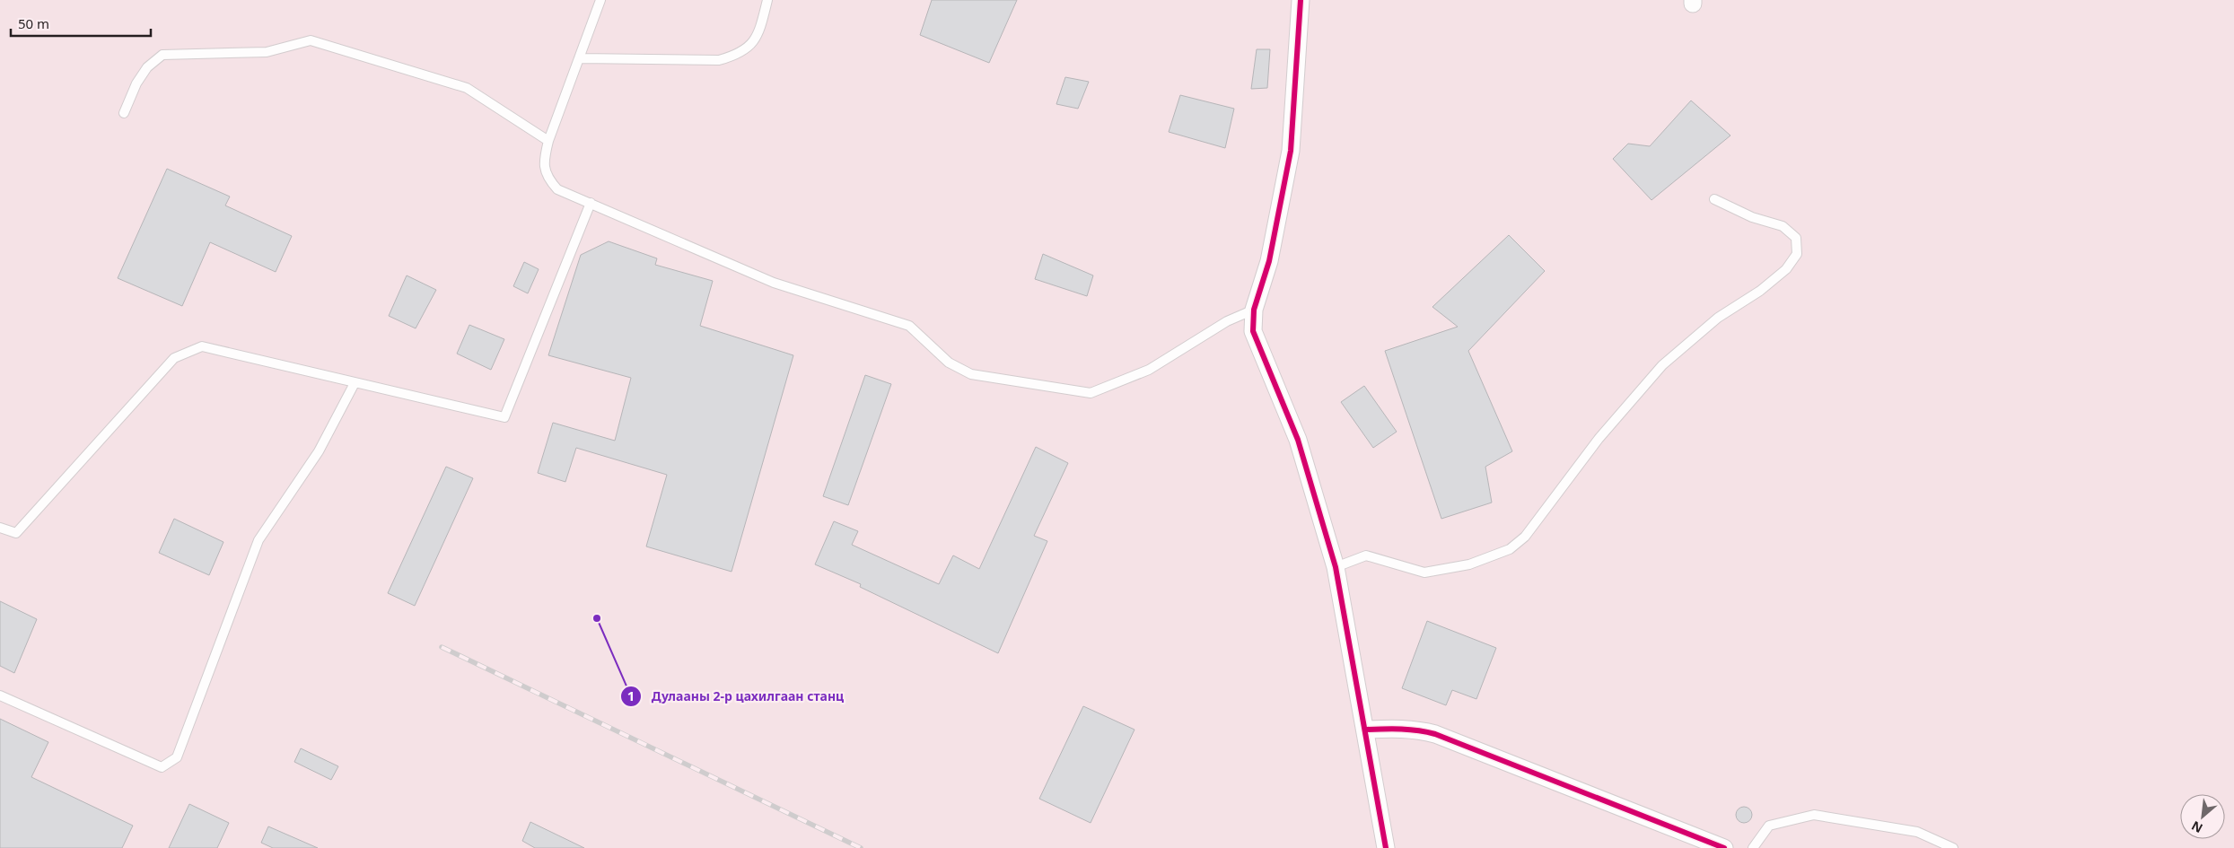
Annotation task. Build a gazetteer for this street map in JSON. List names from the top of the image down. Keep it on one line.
{"places":["Дулааны 2-р цахилгаан станц"],"scale_bar":"50 m","north":"bottom left"}
